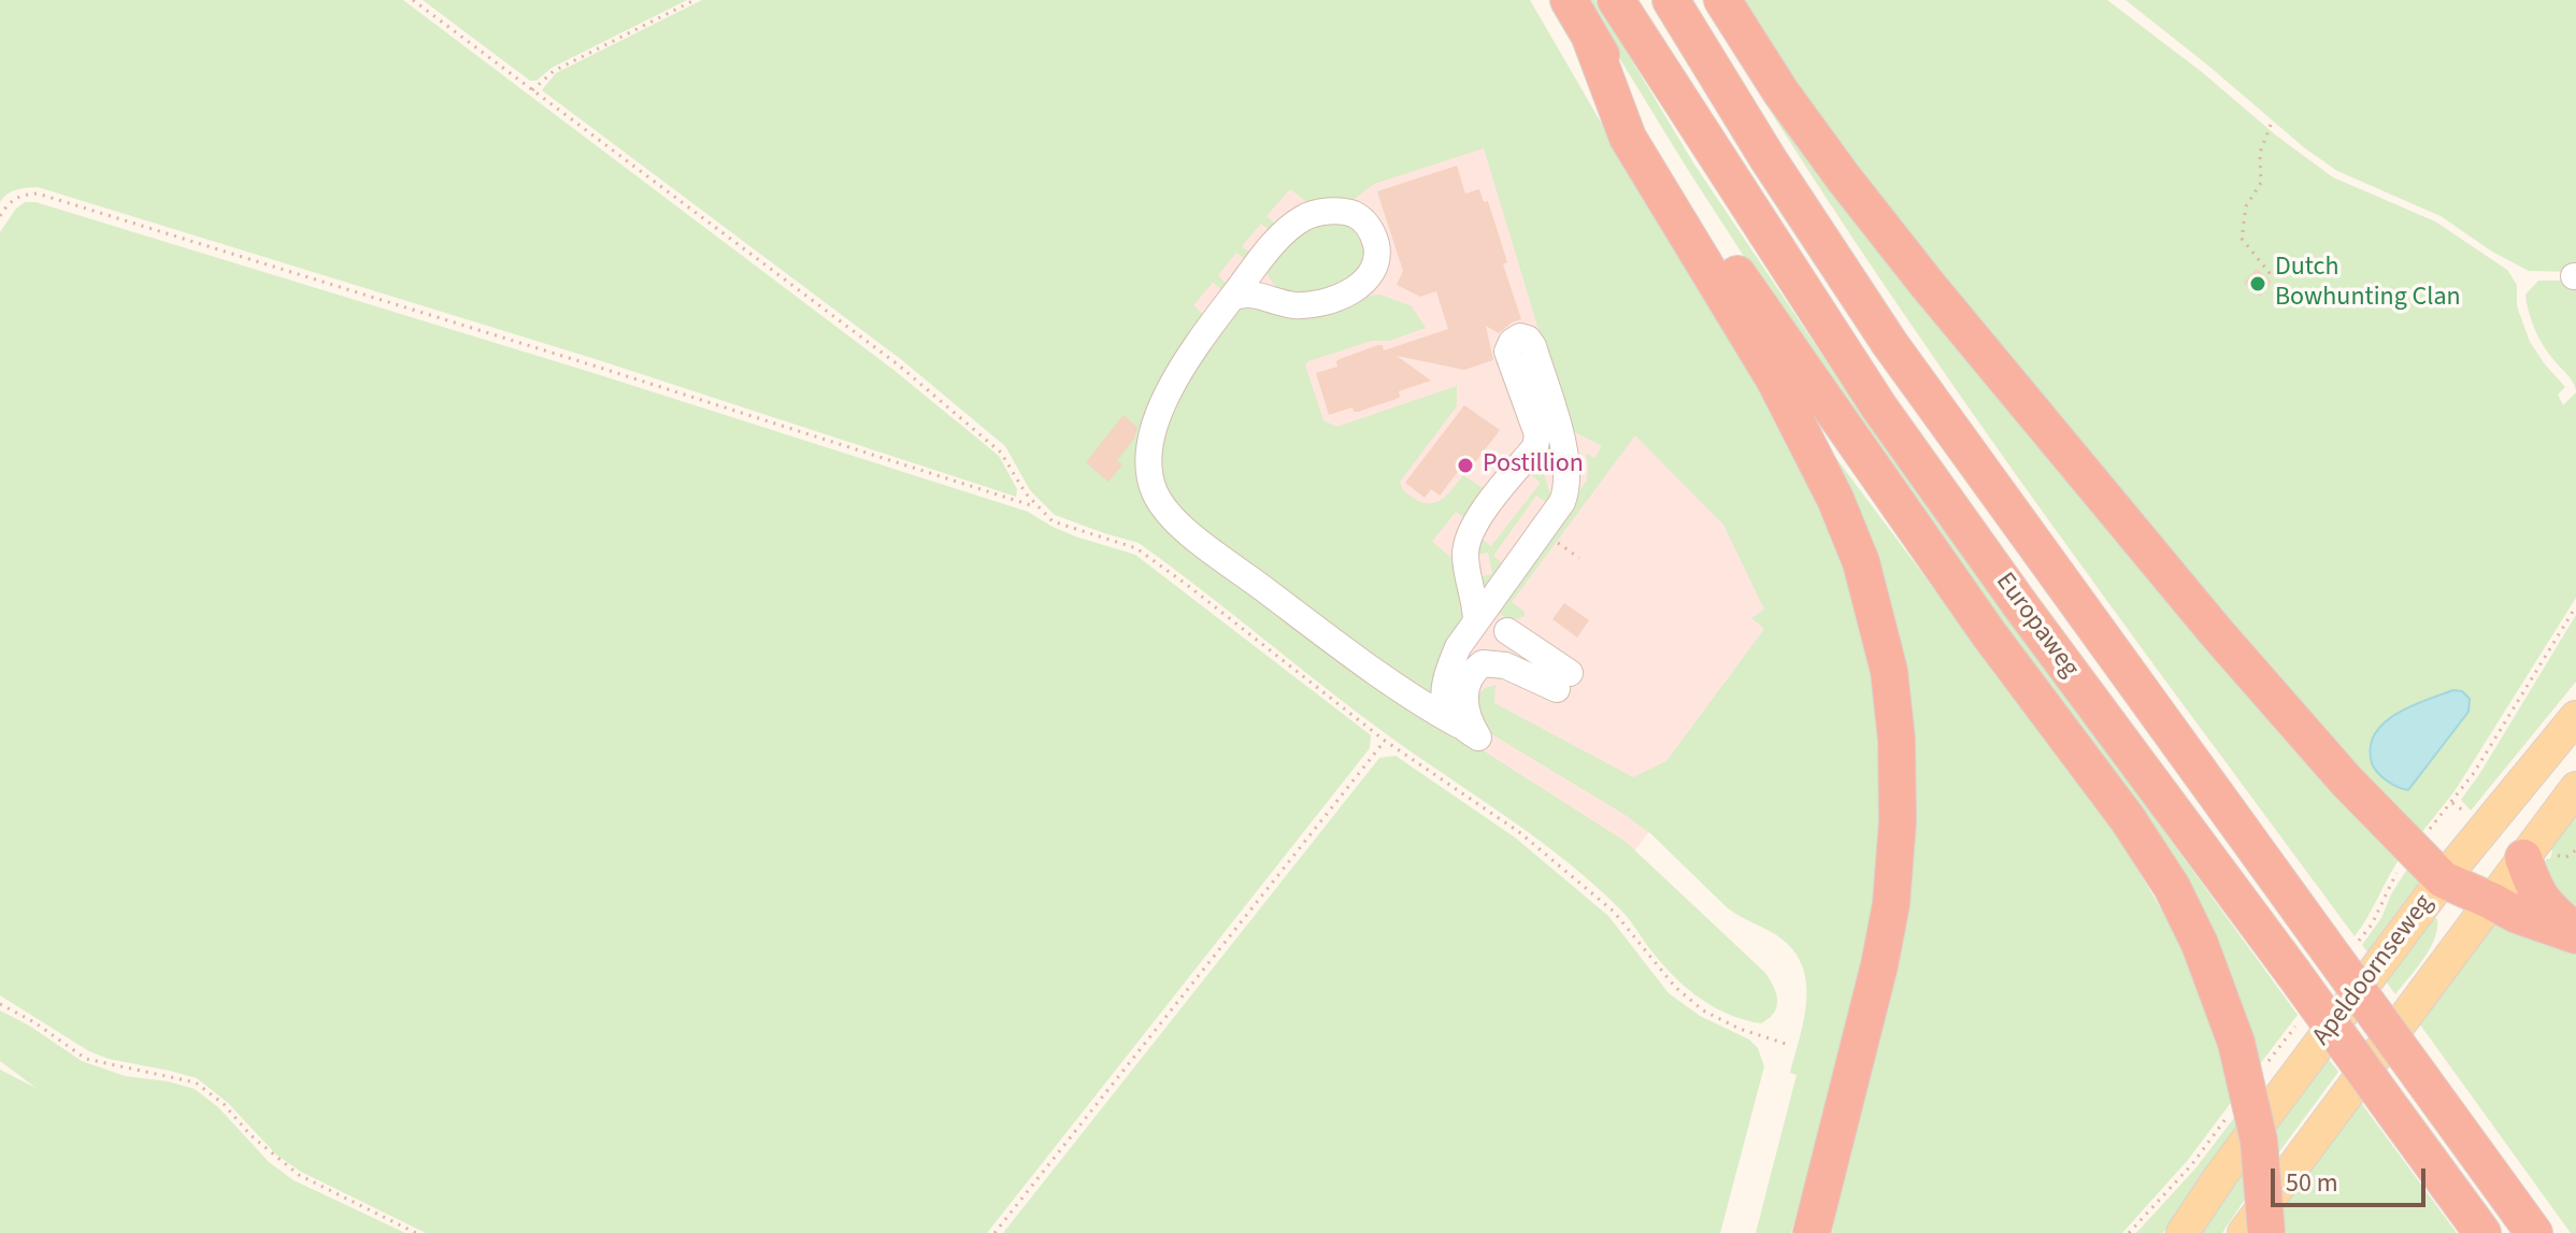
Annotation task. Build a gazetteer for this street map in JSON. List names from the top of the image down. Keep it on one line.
{"streets":{"highway":["Europaweg"],"main road":["Apeldoornseweg"]},"places":["Dutch Bowhunting Clan","Postillion"],"scale_bar":"50 m"}
